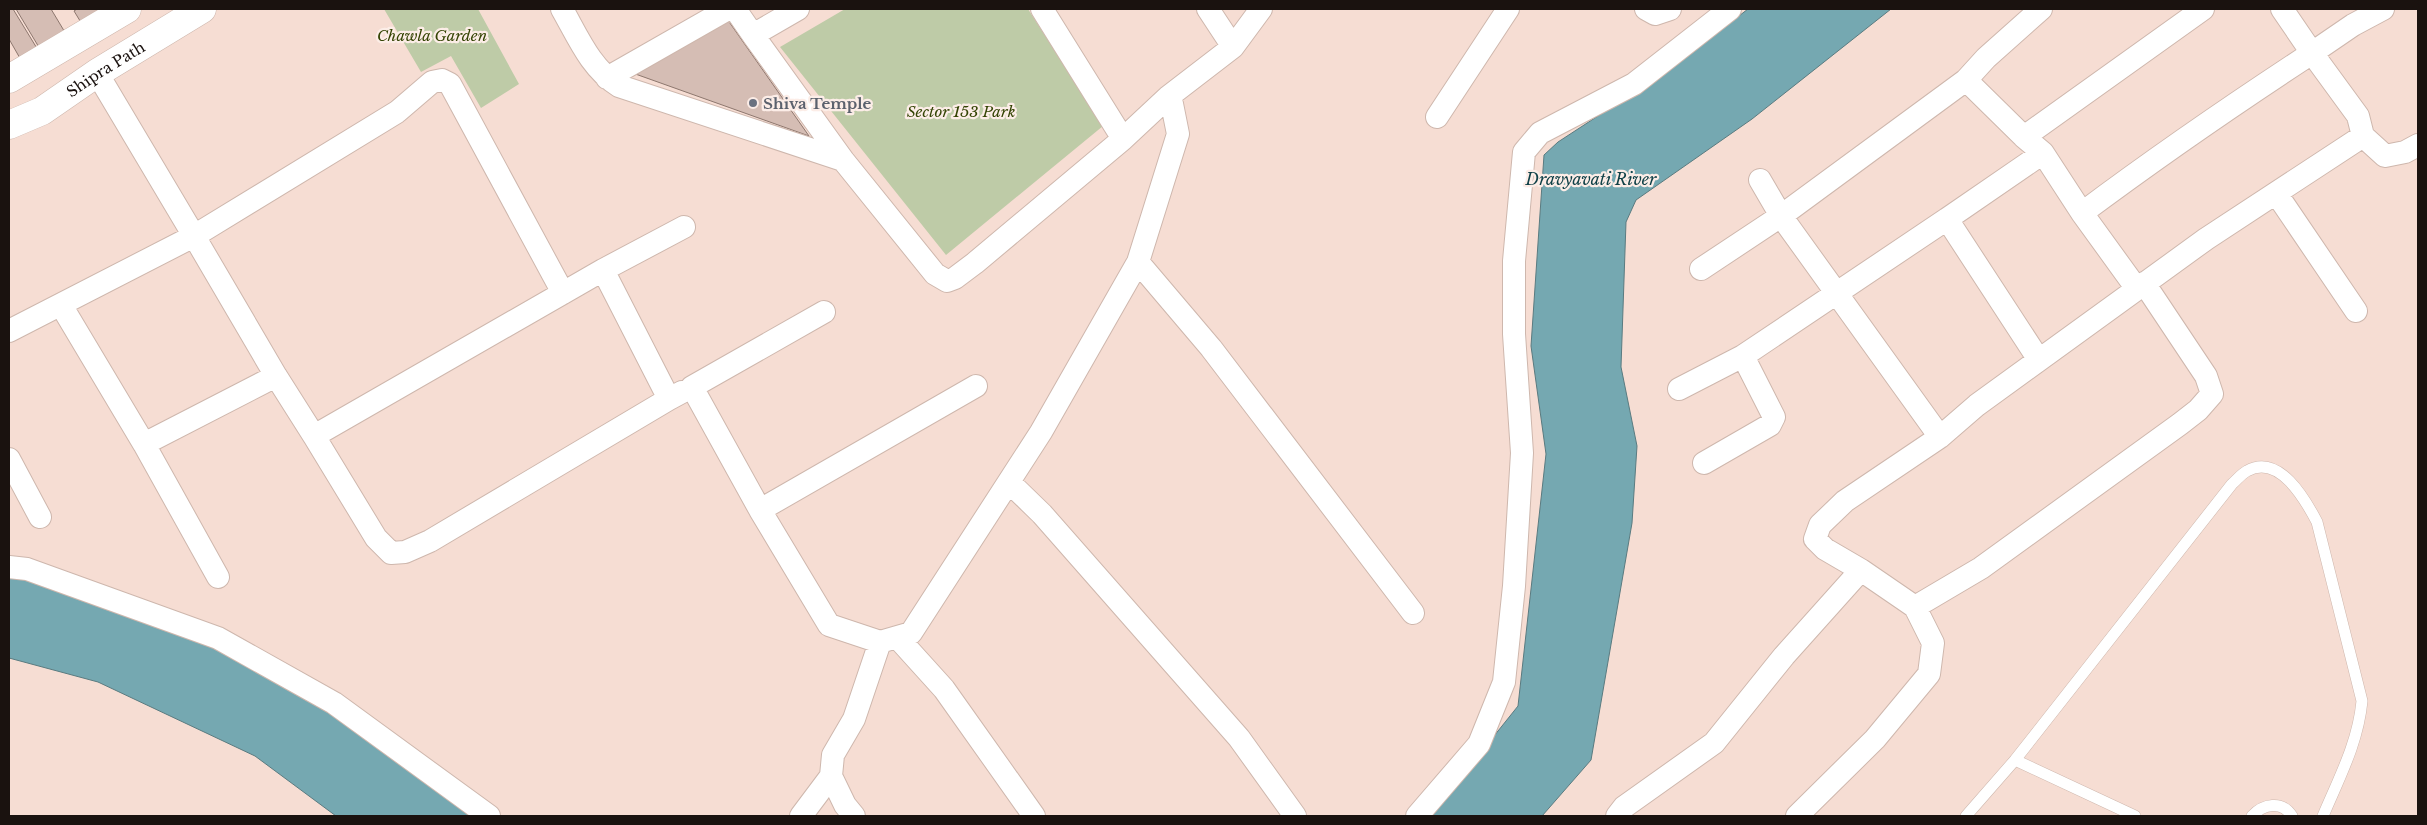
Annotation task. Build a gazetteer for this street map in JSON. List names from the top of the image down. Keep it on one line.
{"streets":{"street":["Shipra Path"]},"water":["Dravyavati River"],"parks":["Chawla Garden","Sector 153 Park"],"places":["Shiva Temple"]}
